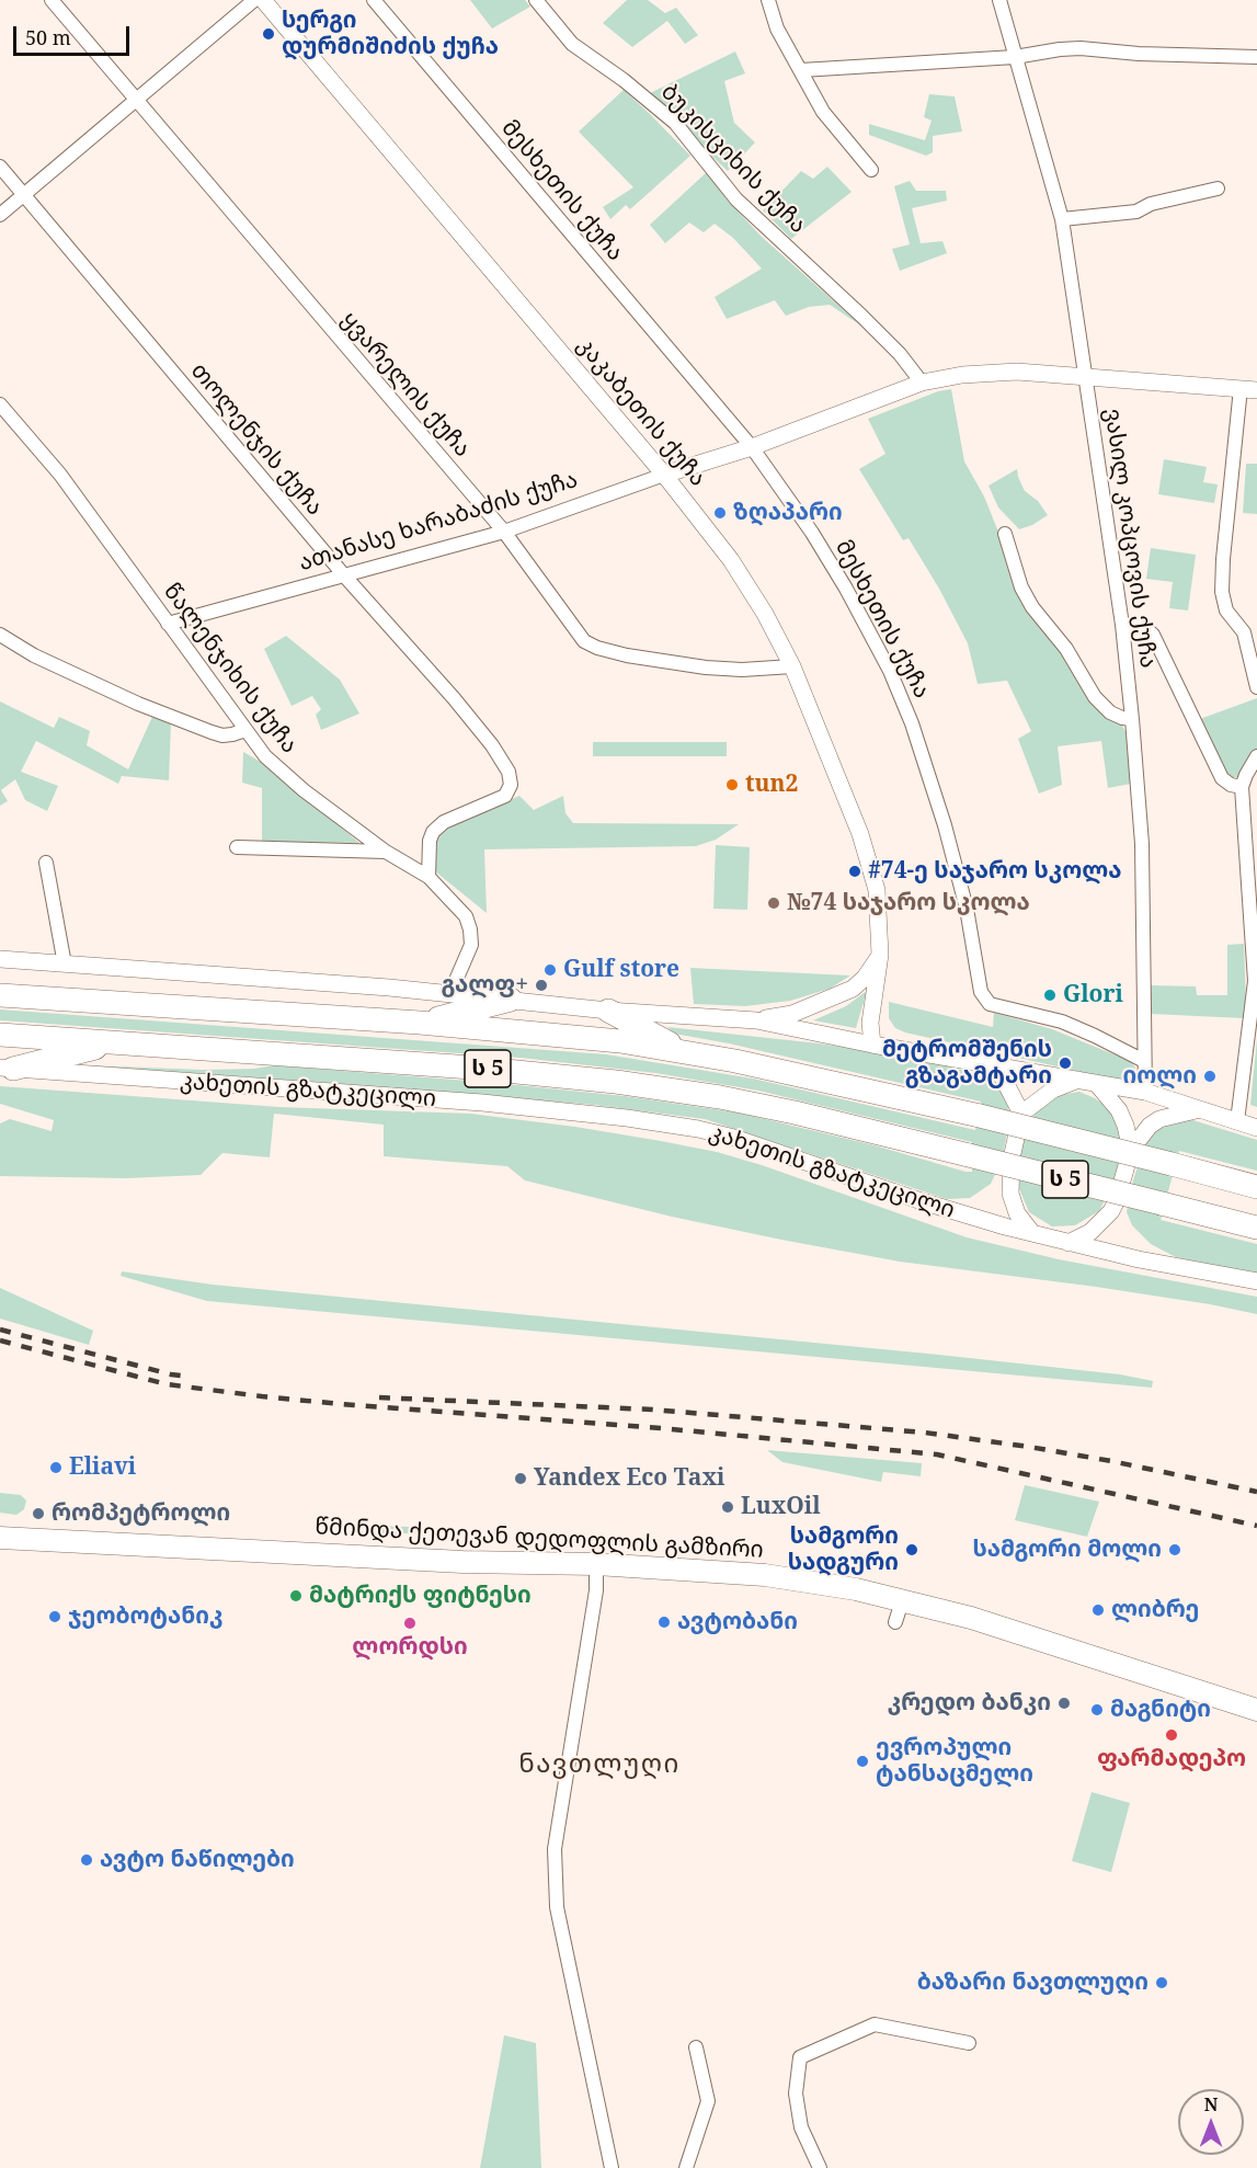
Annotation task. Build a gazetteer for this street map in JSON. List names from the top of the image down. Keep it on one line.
{"streets":{"highway":["ს 5","კახეთის გზატკეცილი"],"main road":["წმინდა ქეთევან დედოფლის გამზირი"],"street":["ბუკისციხის ქუჩა","მესხეთის ქუჩა","ყვარელის ქუჩა","კაკაბეთის ქუჩა","თოლენჯის ქუჩა","ათანასე ხარაბაძის ქუჩა","ვასილ კოპცოვის ქუჩა","წალენჯიხის ქუჩა"]},"crossings":[["ბუკისციხის ქუჩა","ათანასე ხარაბაძის ქუჩა"],["მესხეთის ქუჩა","ათანასე ხარაბაძის ქუჩა"],["მესხეთის ქუჩა","ვასილ კოპცოვის ქუჩა"],["ყვარელის ქუჩა","კაკაბეთის ქუჩა"],["ყვარელის ქუჩა","ათანასე ხარაბაძის ქუჩა"],["კაკაბეთის ქუჩა","ათანასე ხარაბაძის ქუჩა"],["თოლენჯის ქუჩა","ათანასე ხარაბაძის ქუჩა"],["თოლენჯის ქუჩა","წალენჯიხის ქუჩა"],["ათანასე ხარაბაძის ქუჩა","ვასილ კოპცოვის ქუჩა"],["ათანასე ხარაბაძის ქუჩა","წალენჯიხის ქუჩა"]],"districts":["ნავთლუღი"],"places":["სერგი დურმიშიძის ქუჩა","ზღაპარი","tun2","#74-ე საჯარო სკოლა","№74 საჯარო სკოლა","Gulf store","გალფ+","Glori","მეტრომშენის გზაგამტარი","იოლი","Eliavi","Yandex Eco Taxi","LuxOil","რომპეტროლი","სამგორი სადგური","სამგორი მოლი","მატრიქს ფიტნესი","ლიბრე","ჯეობოტანიკ","ავტობანი","ლორდსი","კრედო ბანკი","მაგნიტი","ფარმადეპო","ევროპული ტანსაცმელი","ავტო ნაწილები","ბაზარი ნავთლუღი"],"scale_bar":"50 m","north":"top"}
